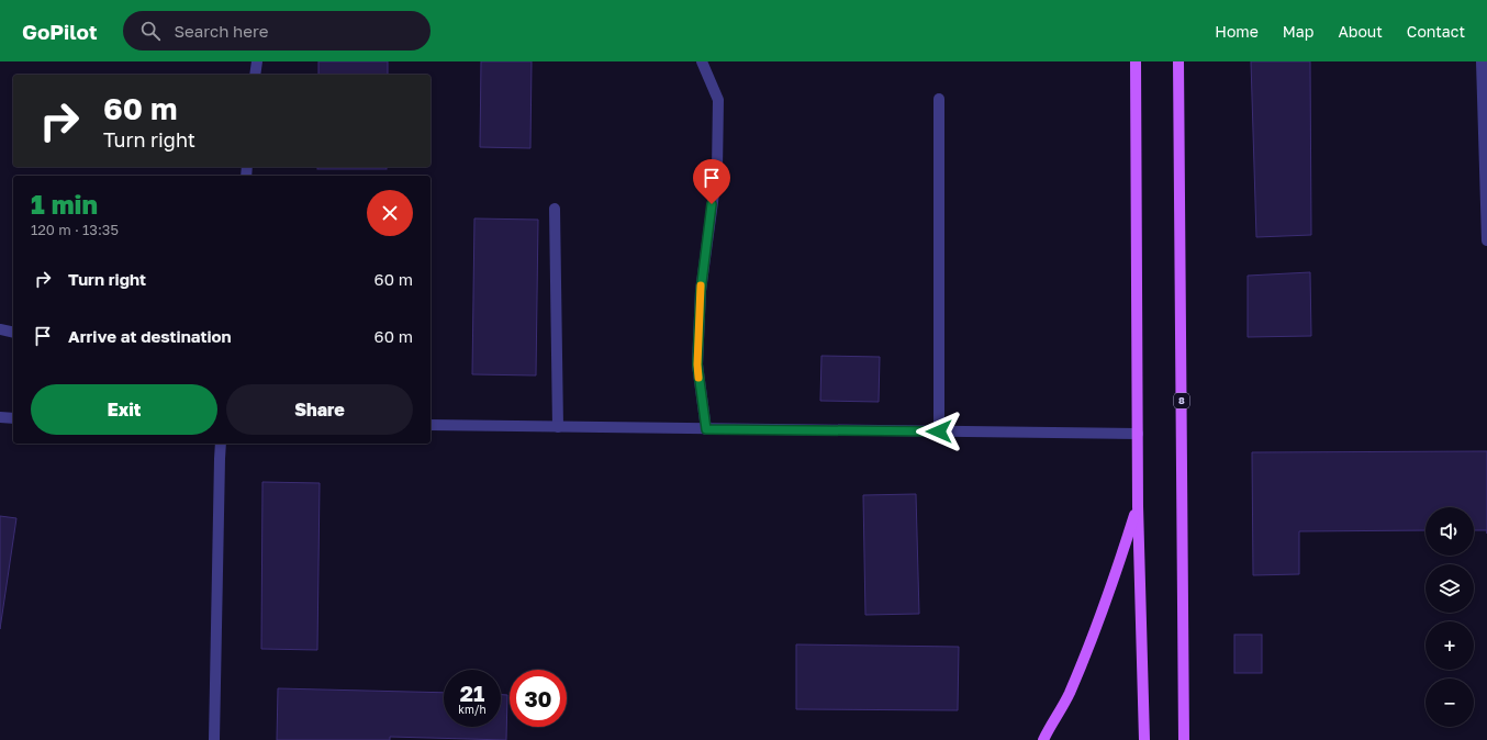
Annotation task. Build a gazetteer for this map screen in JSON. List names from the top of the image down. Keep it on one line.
{"streets":{"main road":["8"]},"page":{"header":"GoPilot","search":"Search here","nav":["Home","Map","About","Contact"],"turn":["60 m","Turn right"],"heading":["1 min","120 m · 13:35"],"list":[{"name":"Turn right","value":"60 m"},{"name":"Arrive at destination","value":"60 m"}],"buttons":["Exit","Share"],"map_buttons":["+","−"],"speed":"21 km/h","limit":"30"}}
